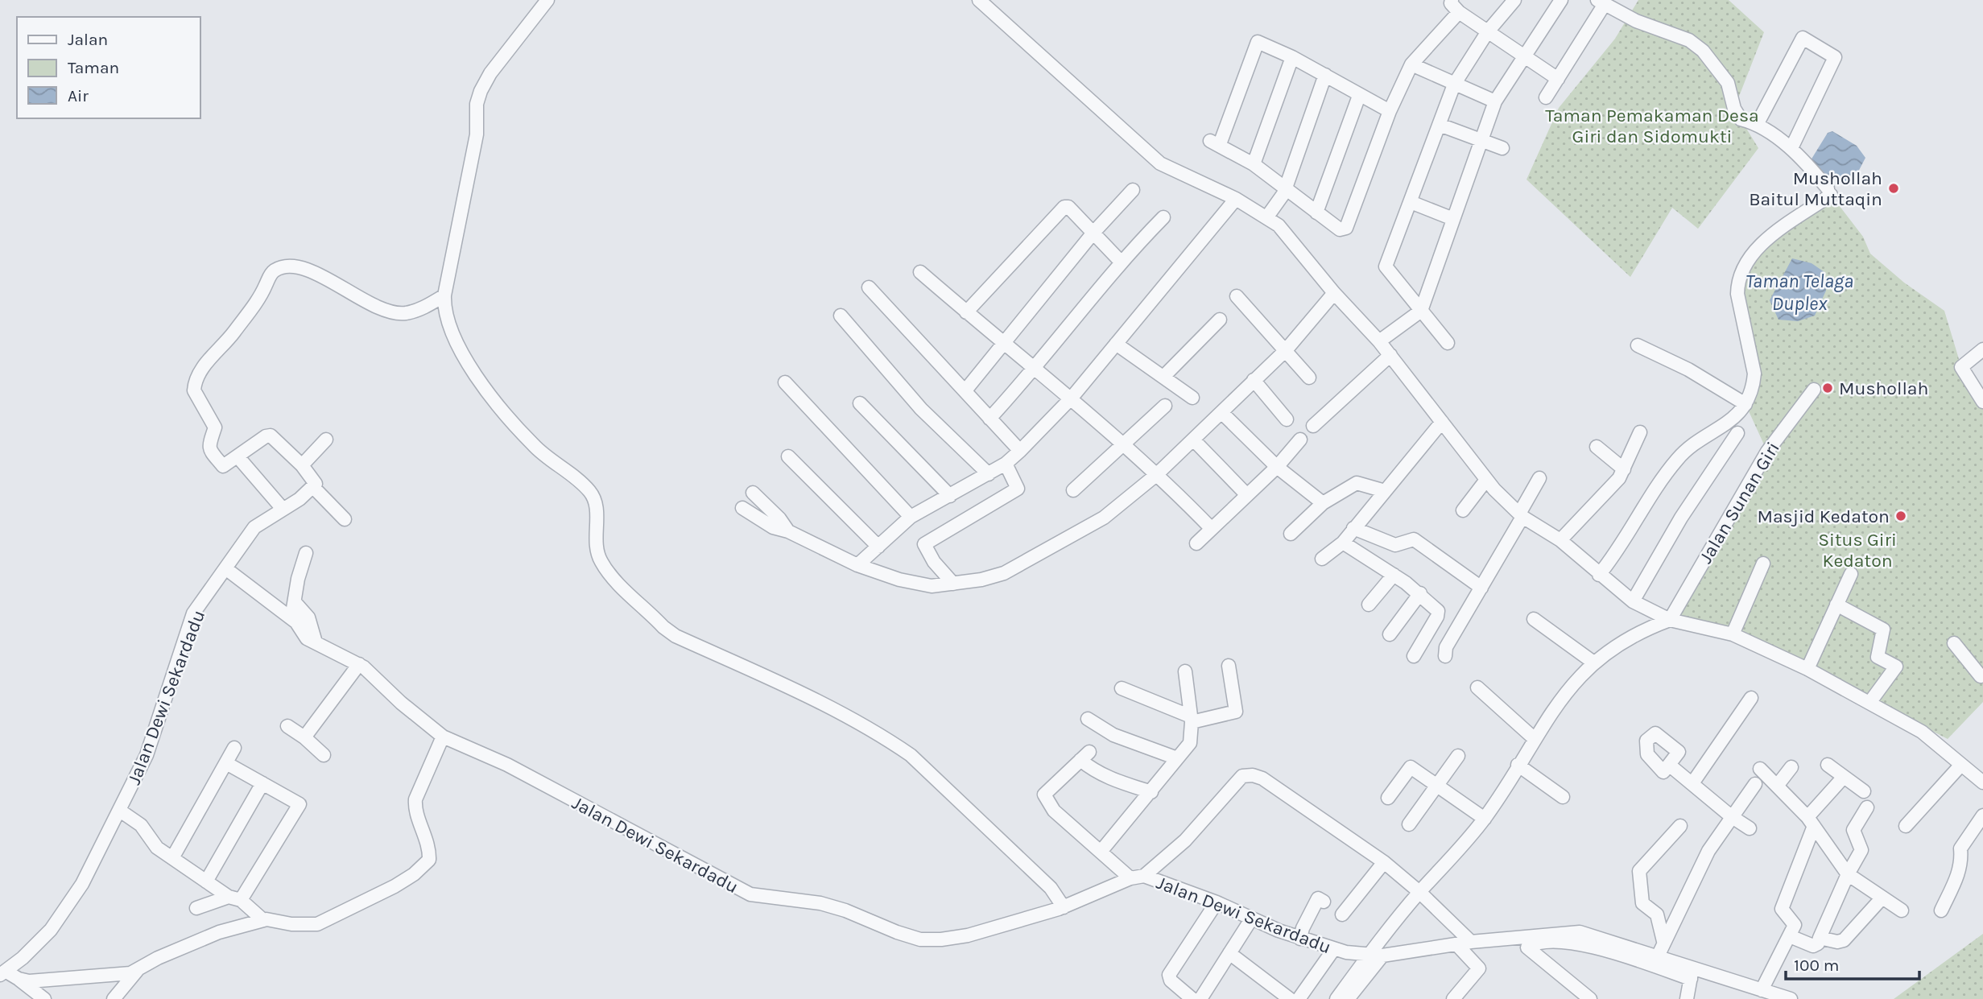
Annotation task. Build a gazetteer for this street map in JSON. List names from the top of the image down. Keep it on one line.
{"streets":{"street":["Jalan Sunan Giri","Jalan Dewi Sekardadu"]},"water":["Taman Telaga Duplex"],"parks":["Taman Pemakaman Desa Giri dan Sidomukti","Situs Giri Kedaton"],"places":["Mushollah Baitul Muttaqin","Mushollah","Masjid Kedaton"],"legend":["Jalan","Taman","Air"],"scale_bar":"100 m"}
